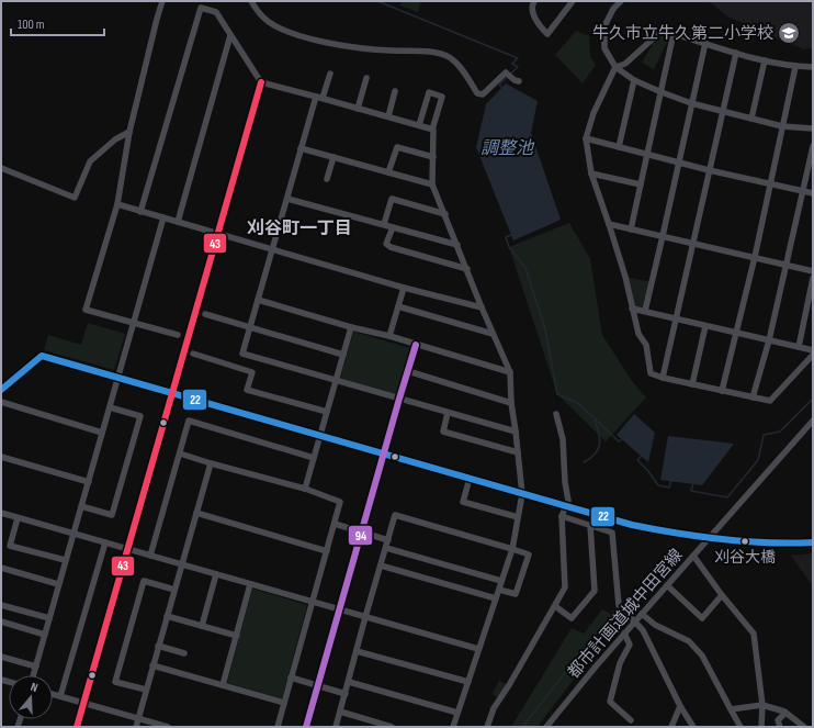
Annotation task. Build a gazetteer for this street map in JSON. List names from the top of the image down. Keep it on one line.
{"streets":{"street":["都市計画道城中田宮線"]},"districts":["刈谷町一丁目"],"water":["調整池"],"places":{"school or university":["牛久市立牛久第二小学校"],"other":["刈谷大橋"]},"lines":["transit line 43","transit line 94","transit line 22"],"scale_bar":"100 m","north":"top"}
